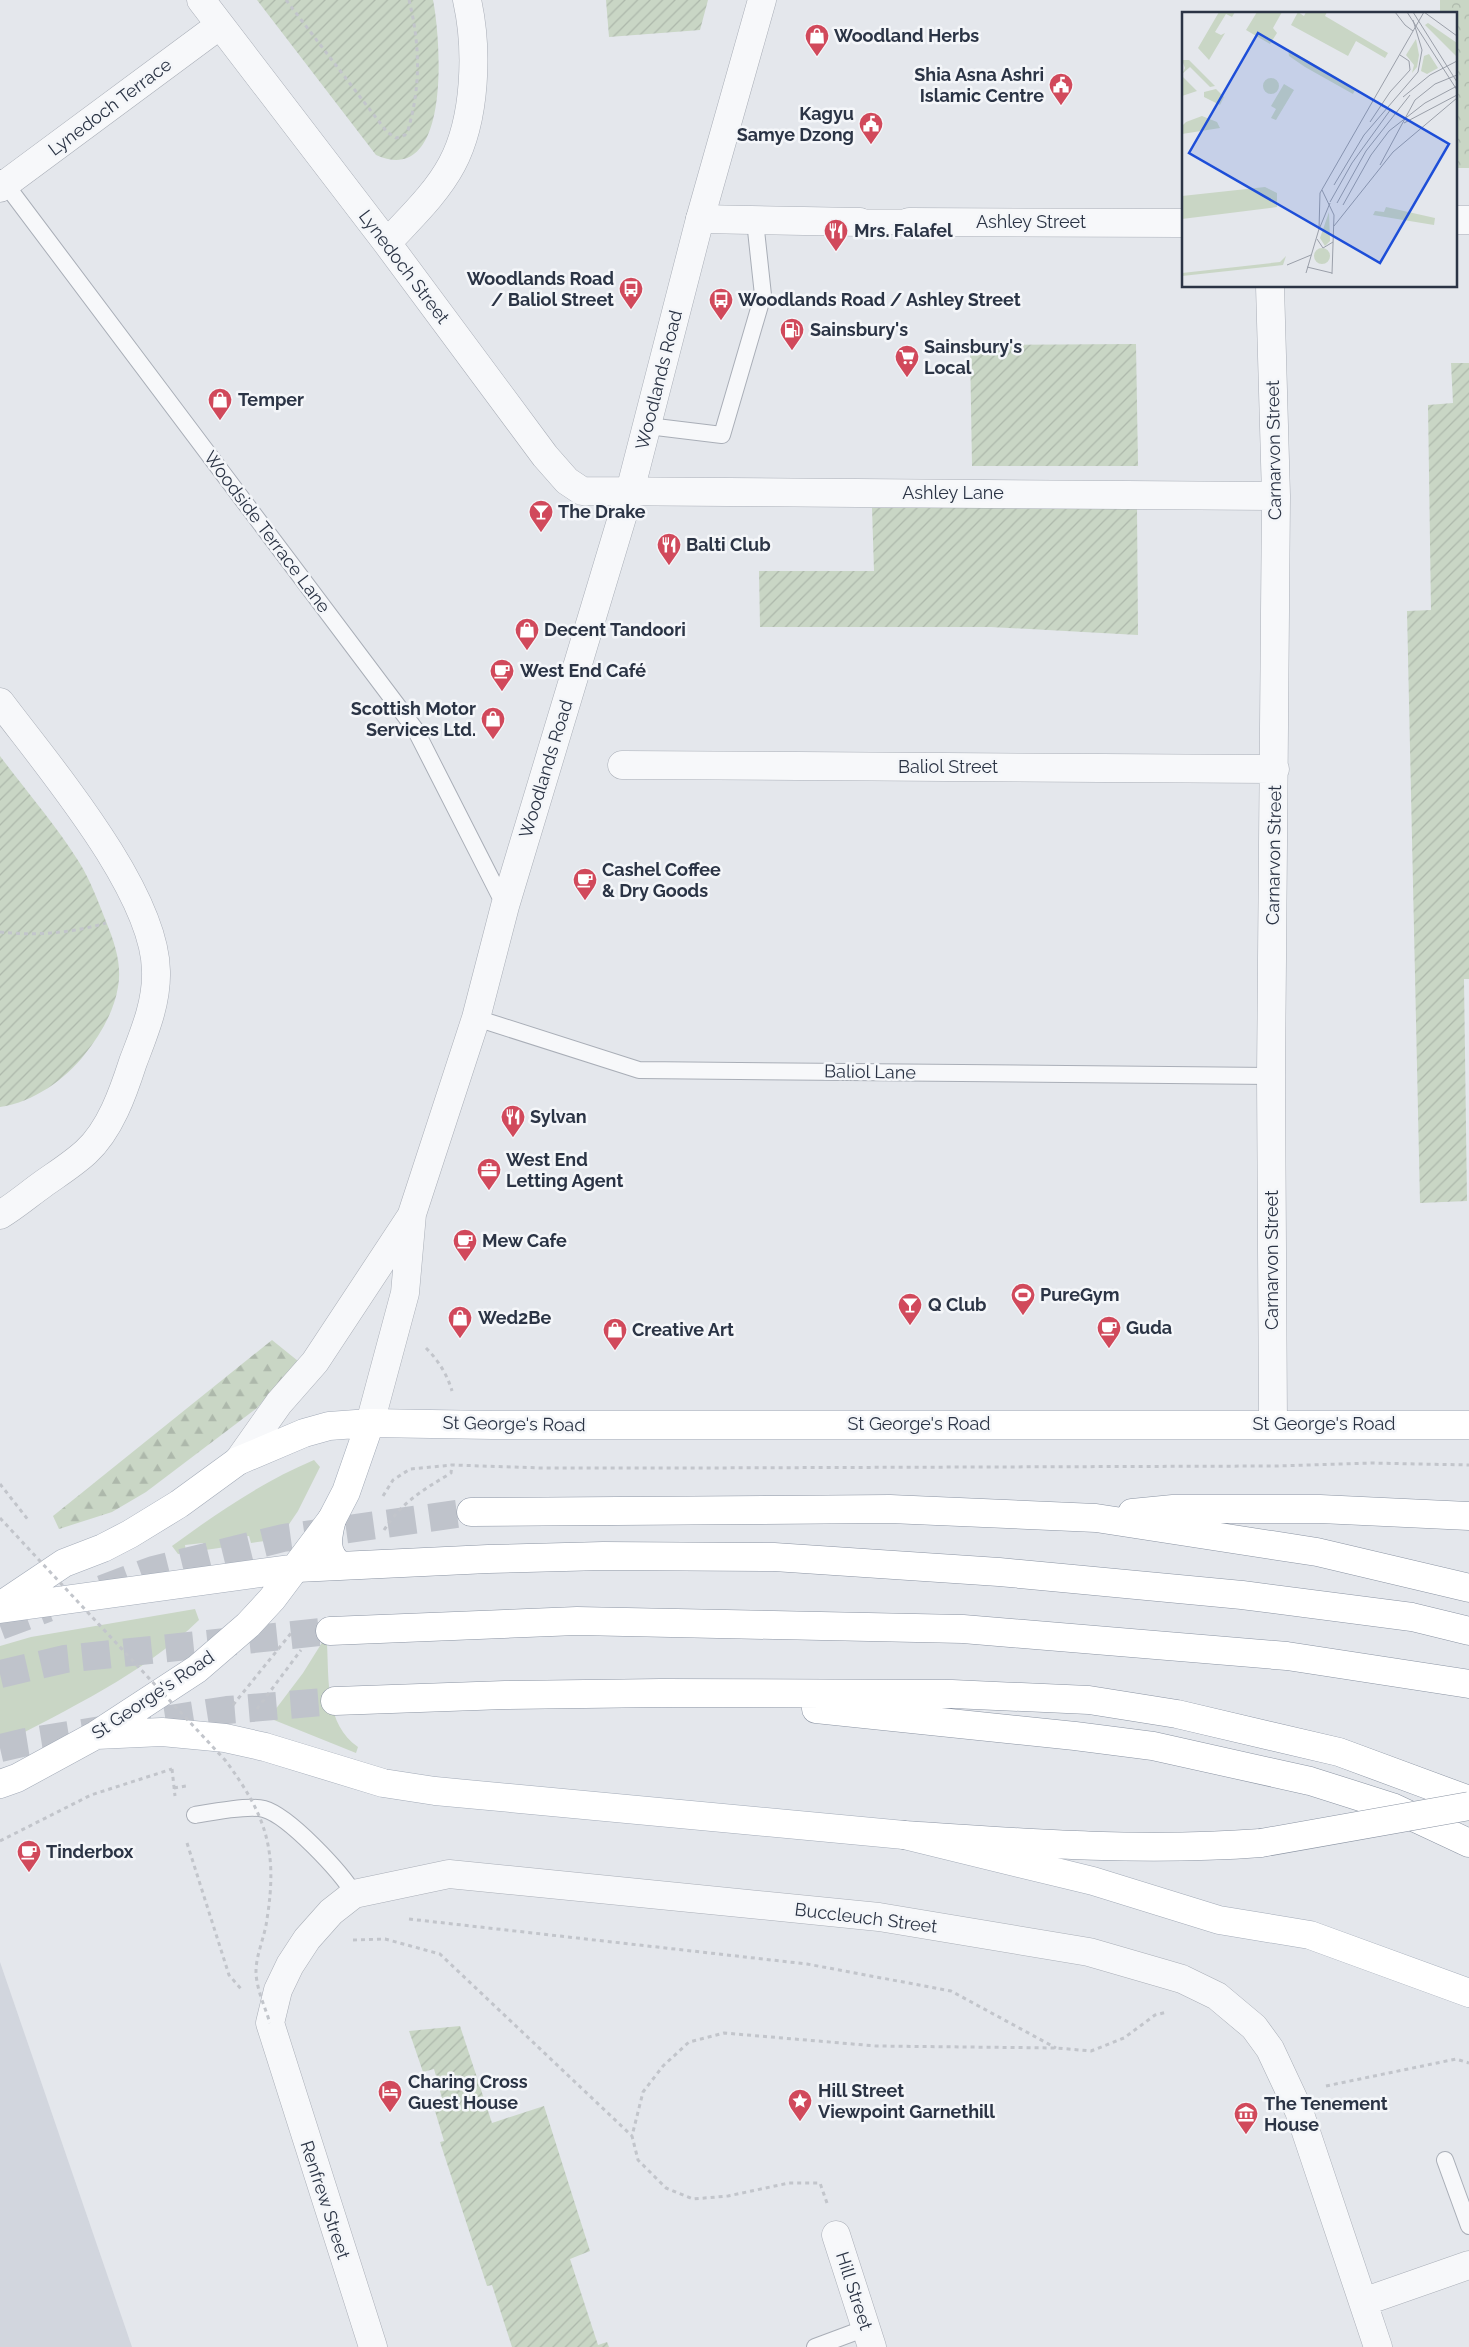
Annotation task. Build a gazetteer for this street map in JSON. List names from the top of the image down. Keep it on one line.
{"streets":{"main road":["St George's Road"],"street":["Lynedoch Terrace","Ashley Street","Lynedoch Street","Woodlands Road","Carnarvon Street","Ashley Lane","Baliol Street","Buccleuch Street","Renfrew Street","Hill Street"],"lane":["Woodside Terrace Lane","Baliol Lane"]},"crossings":[["Lynedoch Terrace","Lynedoch Street"],["Lynedoch Terrace","Woodside Terrace Lane"],["Ashley Street","Woodlands Road"],["Lynedoch Street","Woodlands Road"],["Lynedoch Street","Ashley Lane"],["Woodlands Road","Ashley Lane"],["Woodlands Road","Woodside Terrace Lane"],["Woodlands Road","Baliol Lane"],["Woodlands Road","St George's Road"],["Carnarvon Street","Ashley Lane"],["Carnarvon Street","Baliol Street"],["Carnarvon Street","Baliol Lane"],["Carnarvon Street","St George's Road"],["Buccleuch Street","Renfrew Street"]],"places":{"shop":["Woodland Herbs","Temper","Decent Tandoori","Scottish Motor Services Ltd.","Wed2Be","Creative Art"],"public building":["Shia Asna Ashri Islamic Centre","Kagyu Samye Dzong"],"restaurant":["Mrs. Falafel","Balti Club","Sylvan"],"bus stop":["Woodlands Road / Baliol Street","Woodlands Road / Ashley Street"],"fuel station":["Sainsbury's"],"supermarket":["Sainsbury's Local"],"bar":["The Drake","Q Club"],"cafe":["West End Café","Cashel Coffee & Dry Goods","Mew Cafe","Guda","Tinderbox"],"office":["West End Letting Agent"],"sports":["PureGym"],"hotel":["Charing Cross Guest House"],"place":["Hill Street Viewpoint Garnethill"],"museum":["The Tenement House"]}}
